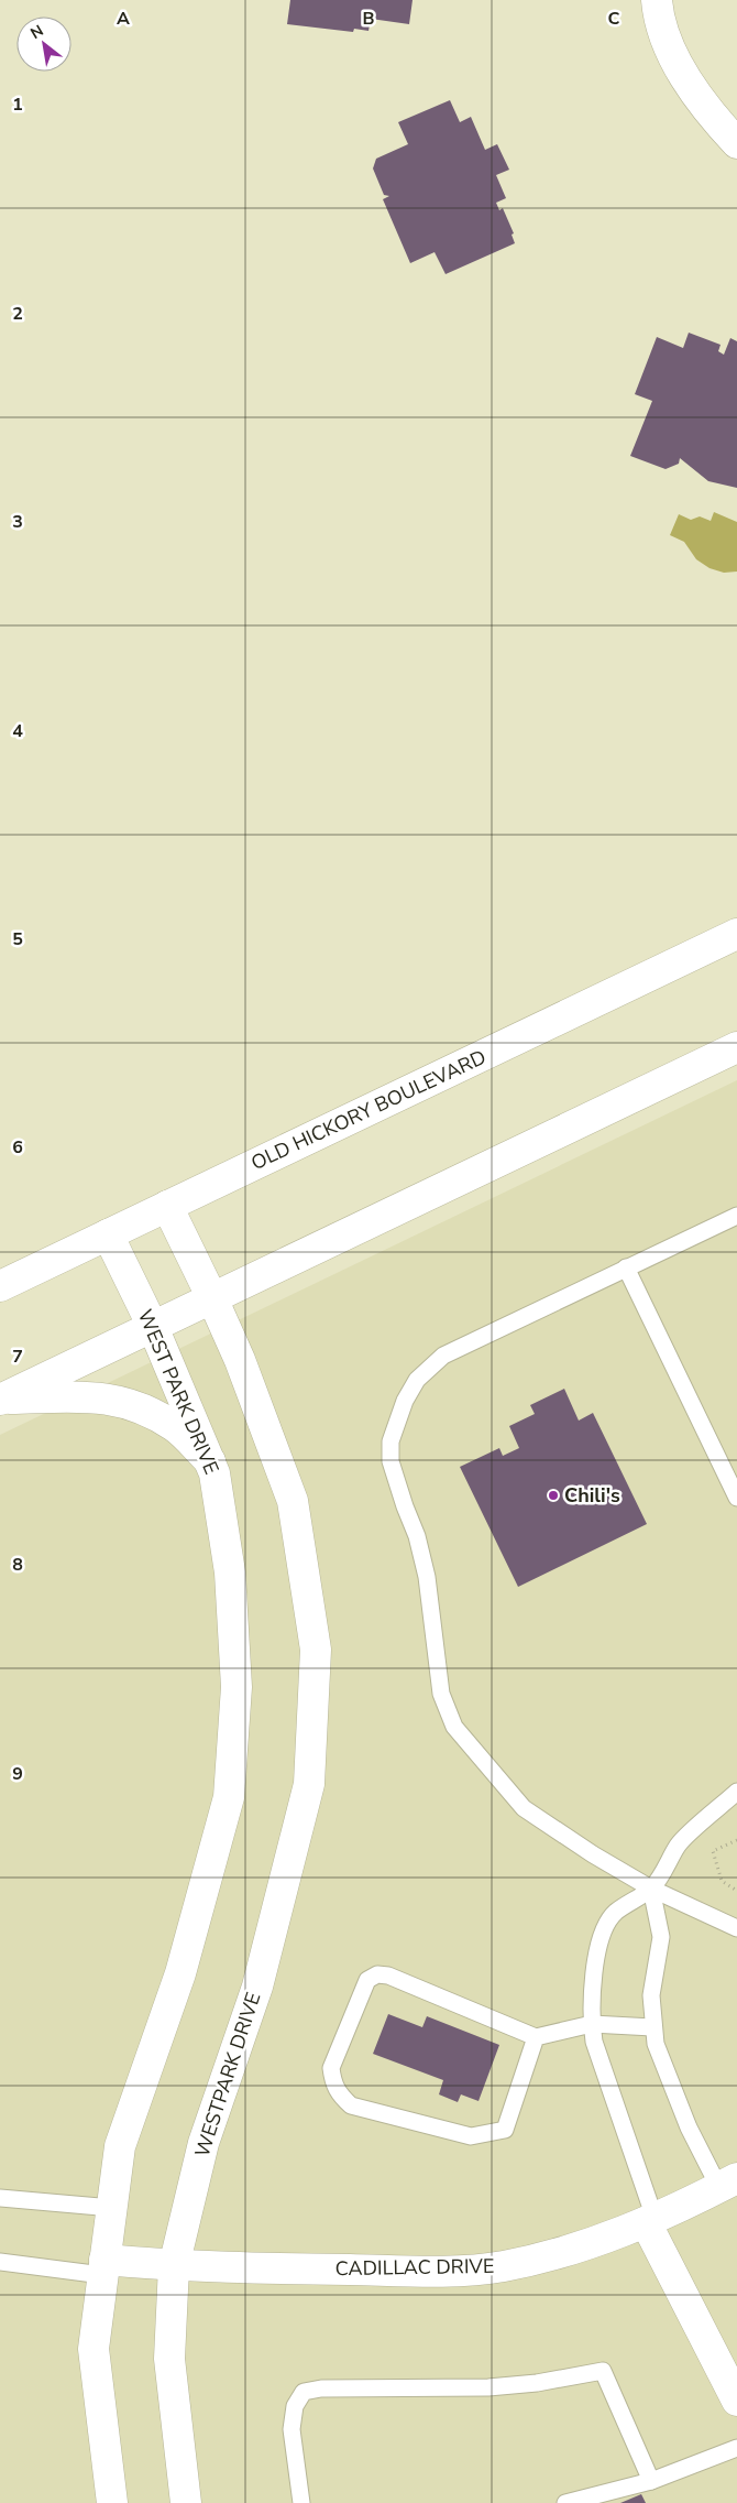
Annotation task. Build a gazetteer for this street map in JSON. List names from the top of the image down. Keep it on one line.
{"streets":{"street":["OLD HICKORY BOULEVARD","WEST PARK DRIVE","WESTPARK DRIVE","CADILLAC DRIVE"]},"crossings":[["OLD HICKORY BOULEVARD","WEST PARK DRIVE"],["WESTPARK DRIVE","CADILLAC DRIVE"]],"places":["Chili's"],"north":"top left","grid":{"columns":["A","B","C"],"rows":["1","2","3","4","5","6","7","8","9"]}}
